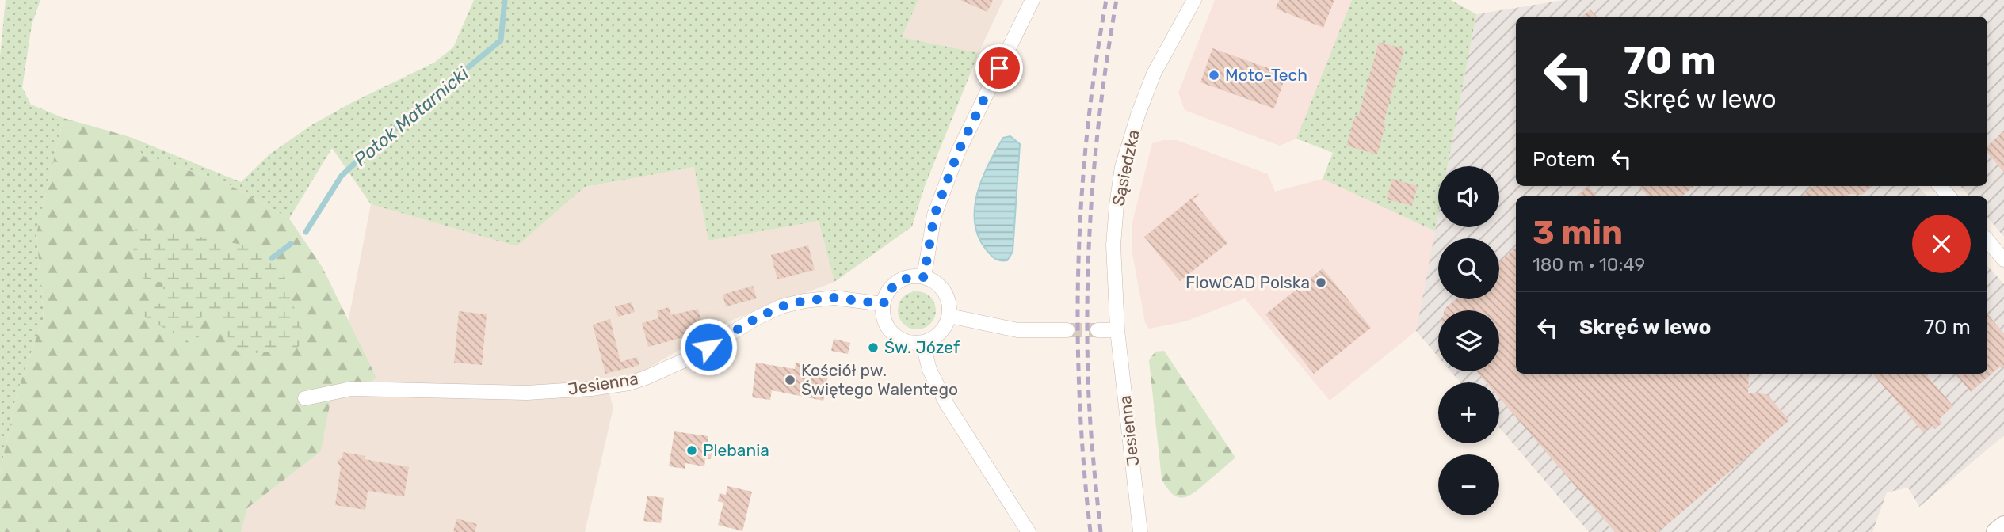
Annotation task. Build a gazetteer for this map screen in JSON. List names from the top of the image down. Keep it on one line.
{"streets":{"street":["Sąsiedzka","Jesienna"]},"crossings":[["Sąsiedzka","Jesienna"]],"water":["Potok Matarnicki"],"places":["Moto-Tech","FlowCAD Polska","Św. Józef","Kościół pw. Świętego Walentego","Plebania"],"page":{"turn":["70 m","Skręć w lewo"],"then":"Potem","map_buttons":["+","−"],"heading":["3 min","180 m · 10:49"],"list":[{"name":"Skręć w lewo","value":"70 m"}]}}
